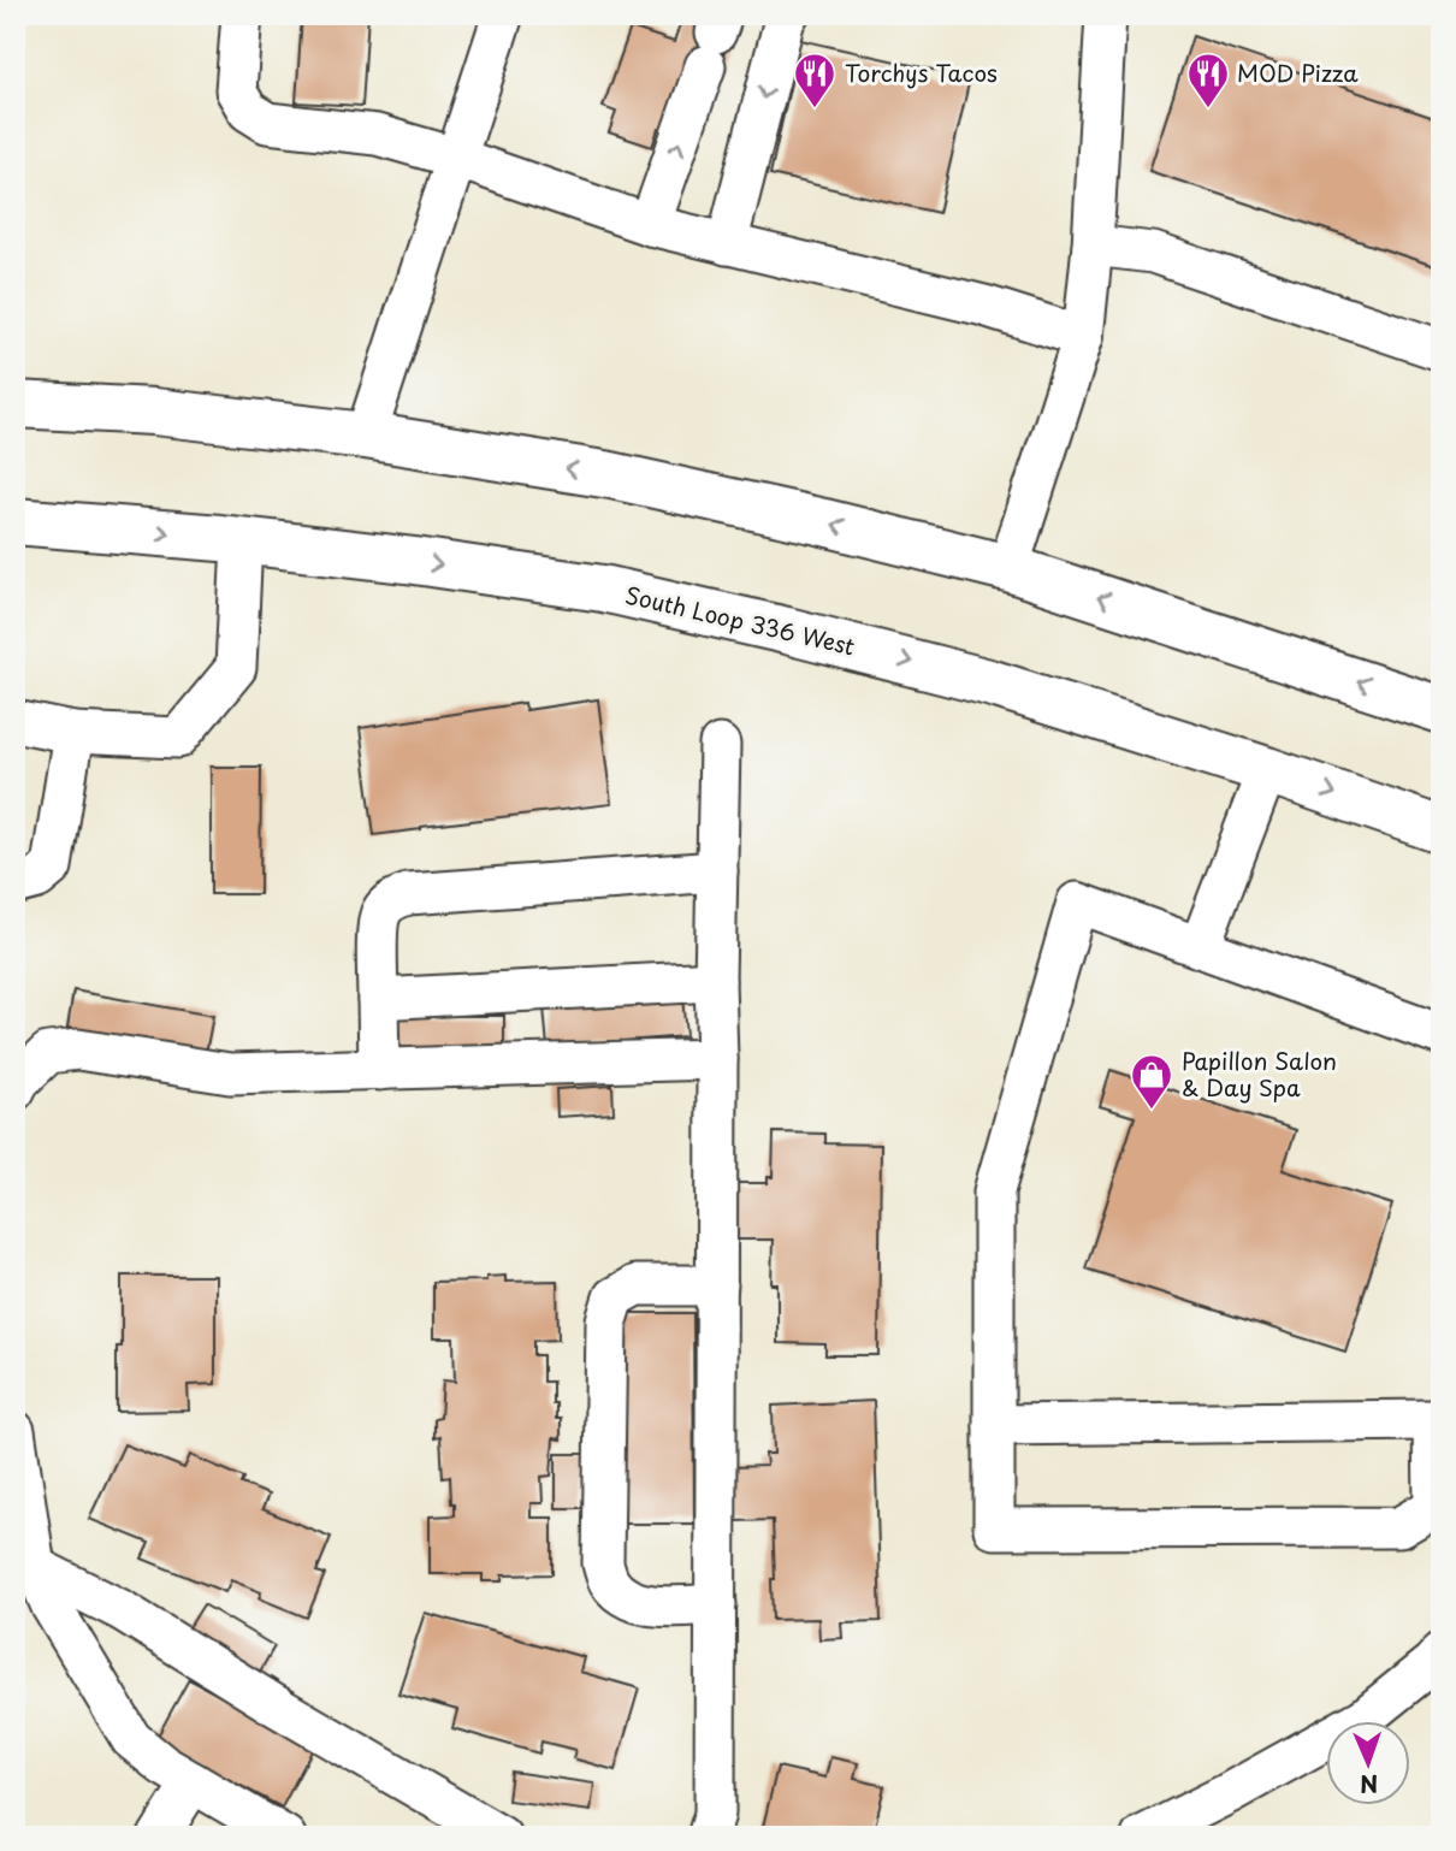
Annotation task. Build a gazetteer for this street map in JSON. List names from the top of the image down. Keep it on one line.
{"streets":{"main road":["South Loop 336 West"]},"places":{"restaurant":["Torchys Tacos","MOD Pizza"],"shop":["Papillon Salon & Day Spa"]},"north":"bottom"}
